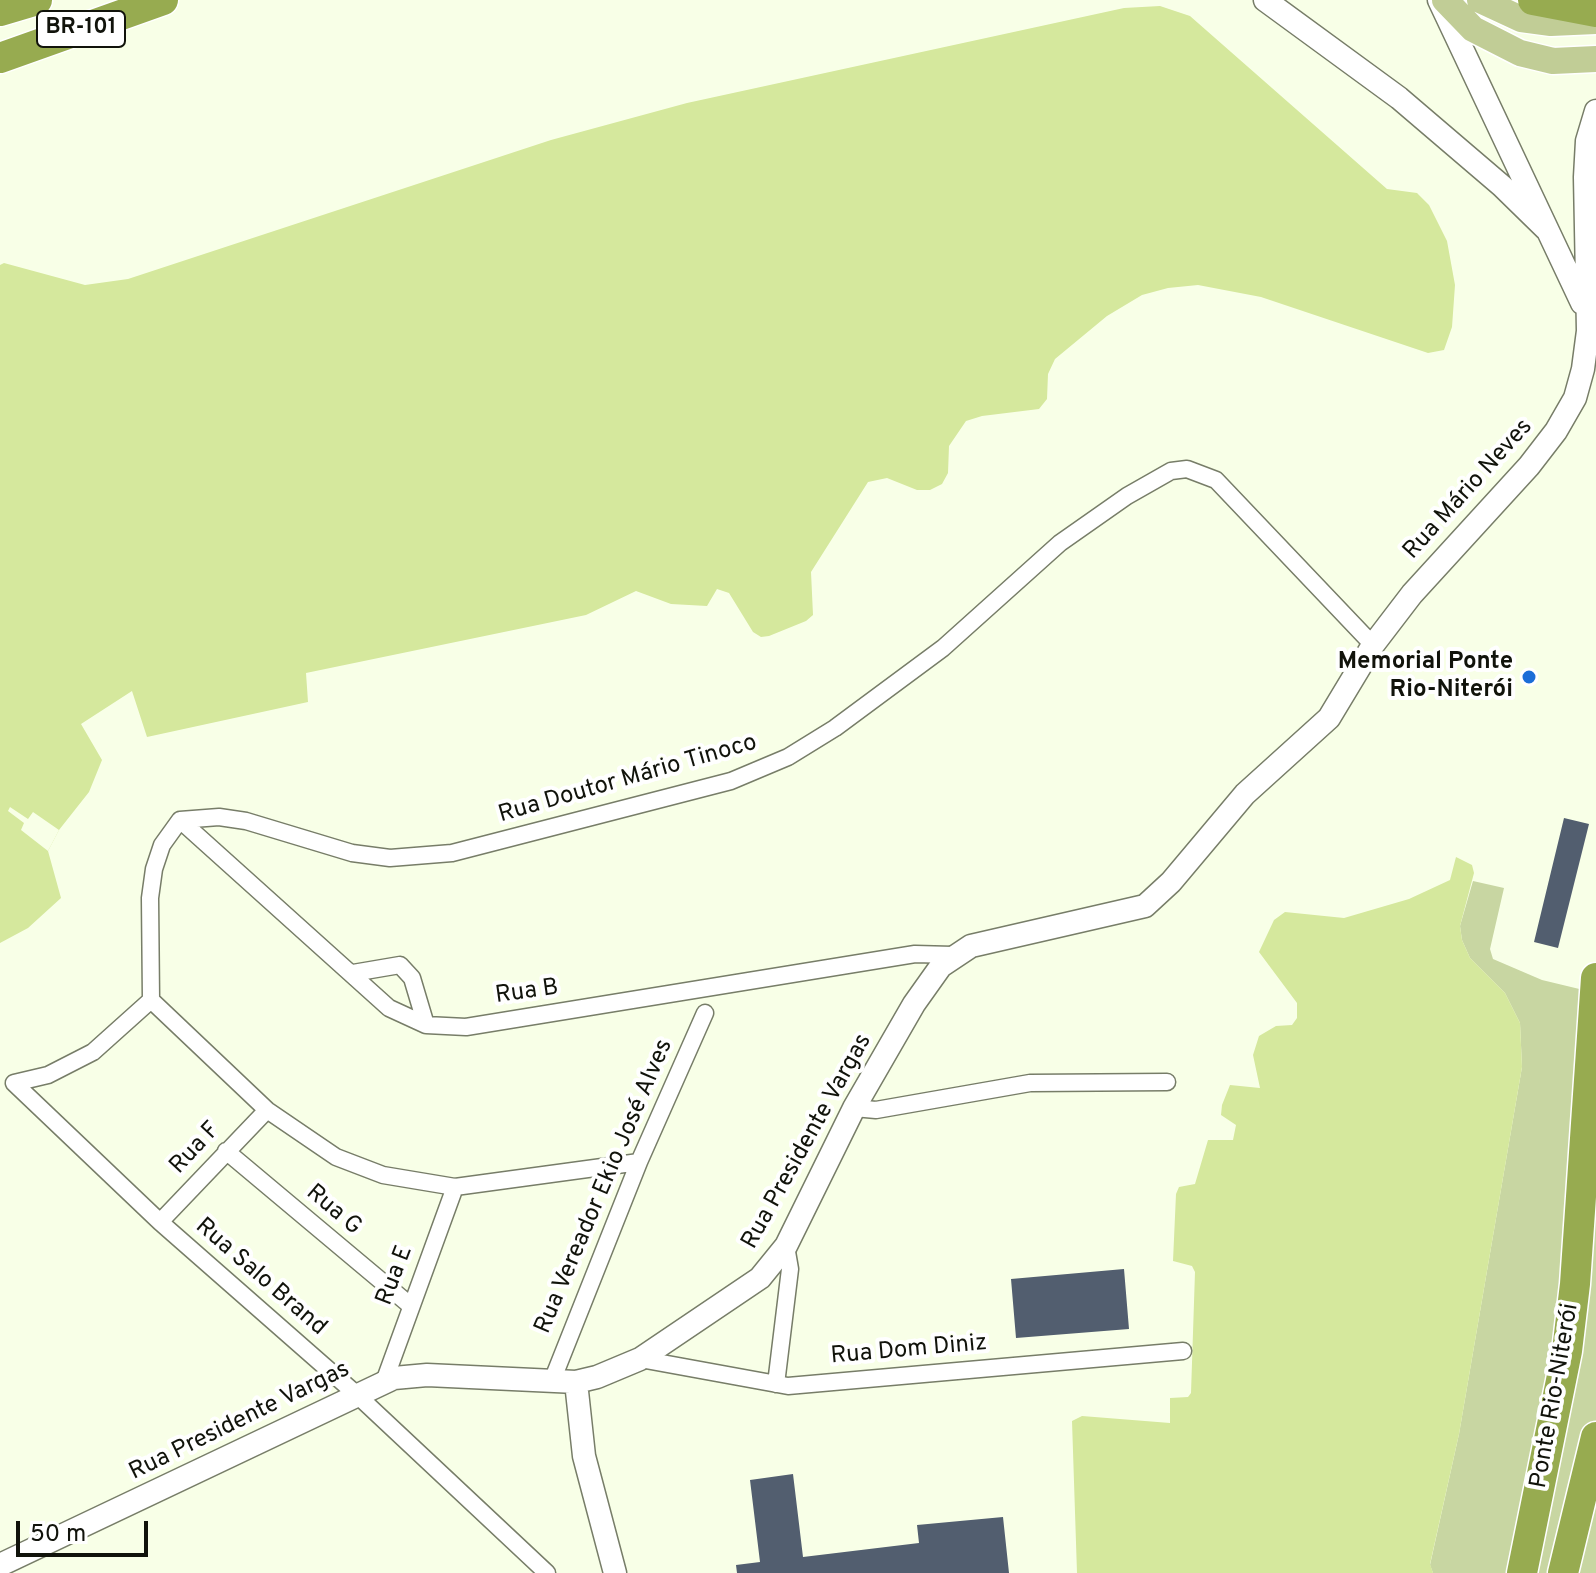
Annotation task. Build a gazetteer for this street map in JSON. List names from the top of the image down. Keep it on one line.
{"streets":{"highway":["BR-101","Ponte Rio-Niterói"],"street":["Rua Mário Neves","Rua Doutor Mário Tinoco","Rua B","Rua Presidente Vargas","Rua F","Rua Vereador Ekio José Alves","Rua G","Rua E","Rua Salo Brand","Rua Dom Diniz"]},"crossings":[["Rua Mário Neves","Rua Doutor Mário Tinoco"],["Rua Doutor Mário Tinoco","Rua B"],["Rua B","Rua Presidente Vargas"],["Rua Presidente Vargas","Rua Vereador Ekio José Alves"],["Rua Presidente Vargas","Rua E"],["Rua Presidente Vargas","Rua Salo Brand"],["Rua Presidente Vargas","Rua Dom Diniz"],["Rua F","Rua G"],["Rua F","Rua Salo Brand"],["Rua G","Rua E"]],"places":["Memorial Ponte Rio-Niterói"],"scale_bar":"50 m"}
